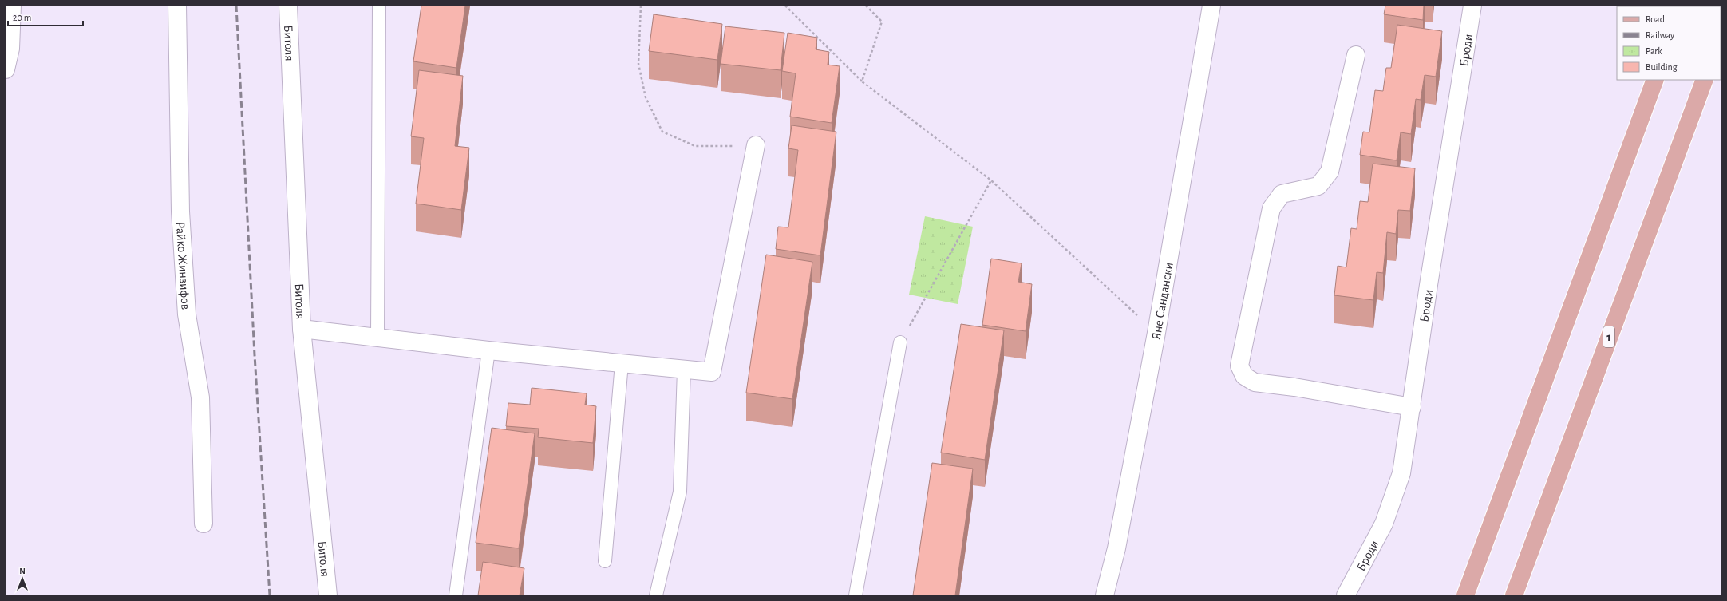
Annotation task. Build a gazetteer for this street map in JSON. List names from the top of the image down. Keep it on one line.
{"streets":{"main road":["1"],"street":["Битоля","Броди","Райко Жинзифов","Яне Сандански"]},"legend":["Road","Railway","Park","Building"],"scale_bar":"20 m","north":"top"}
